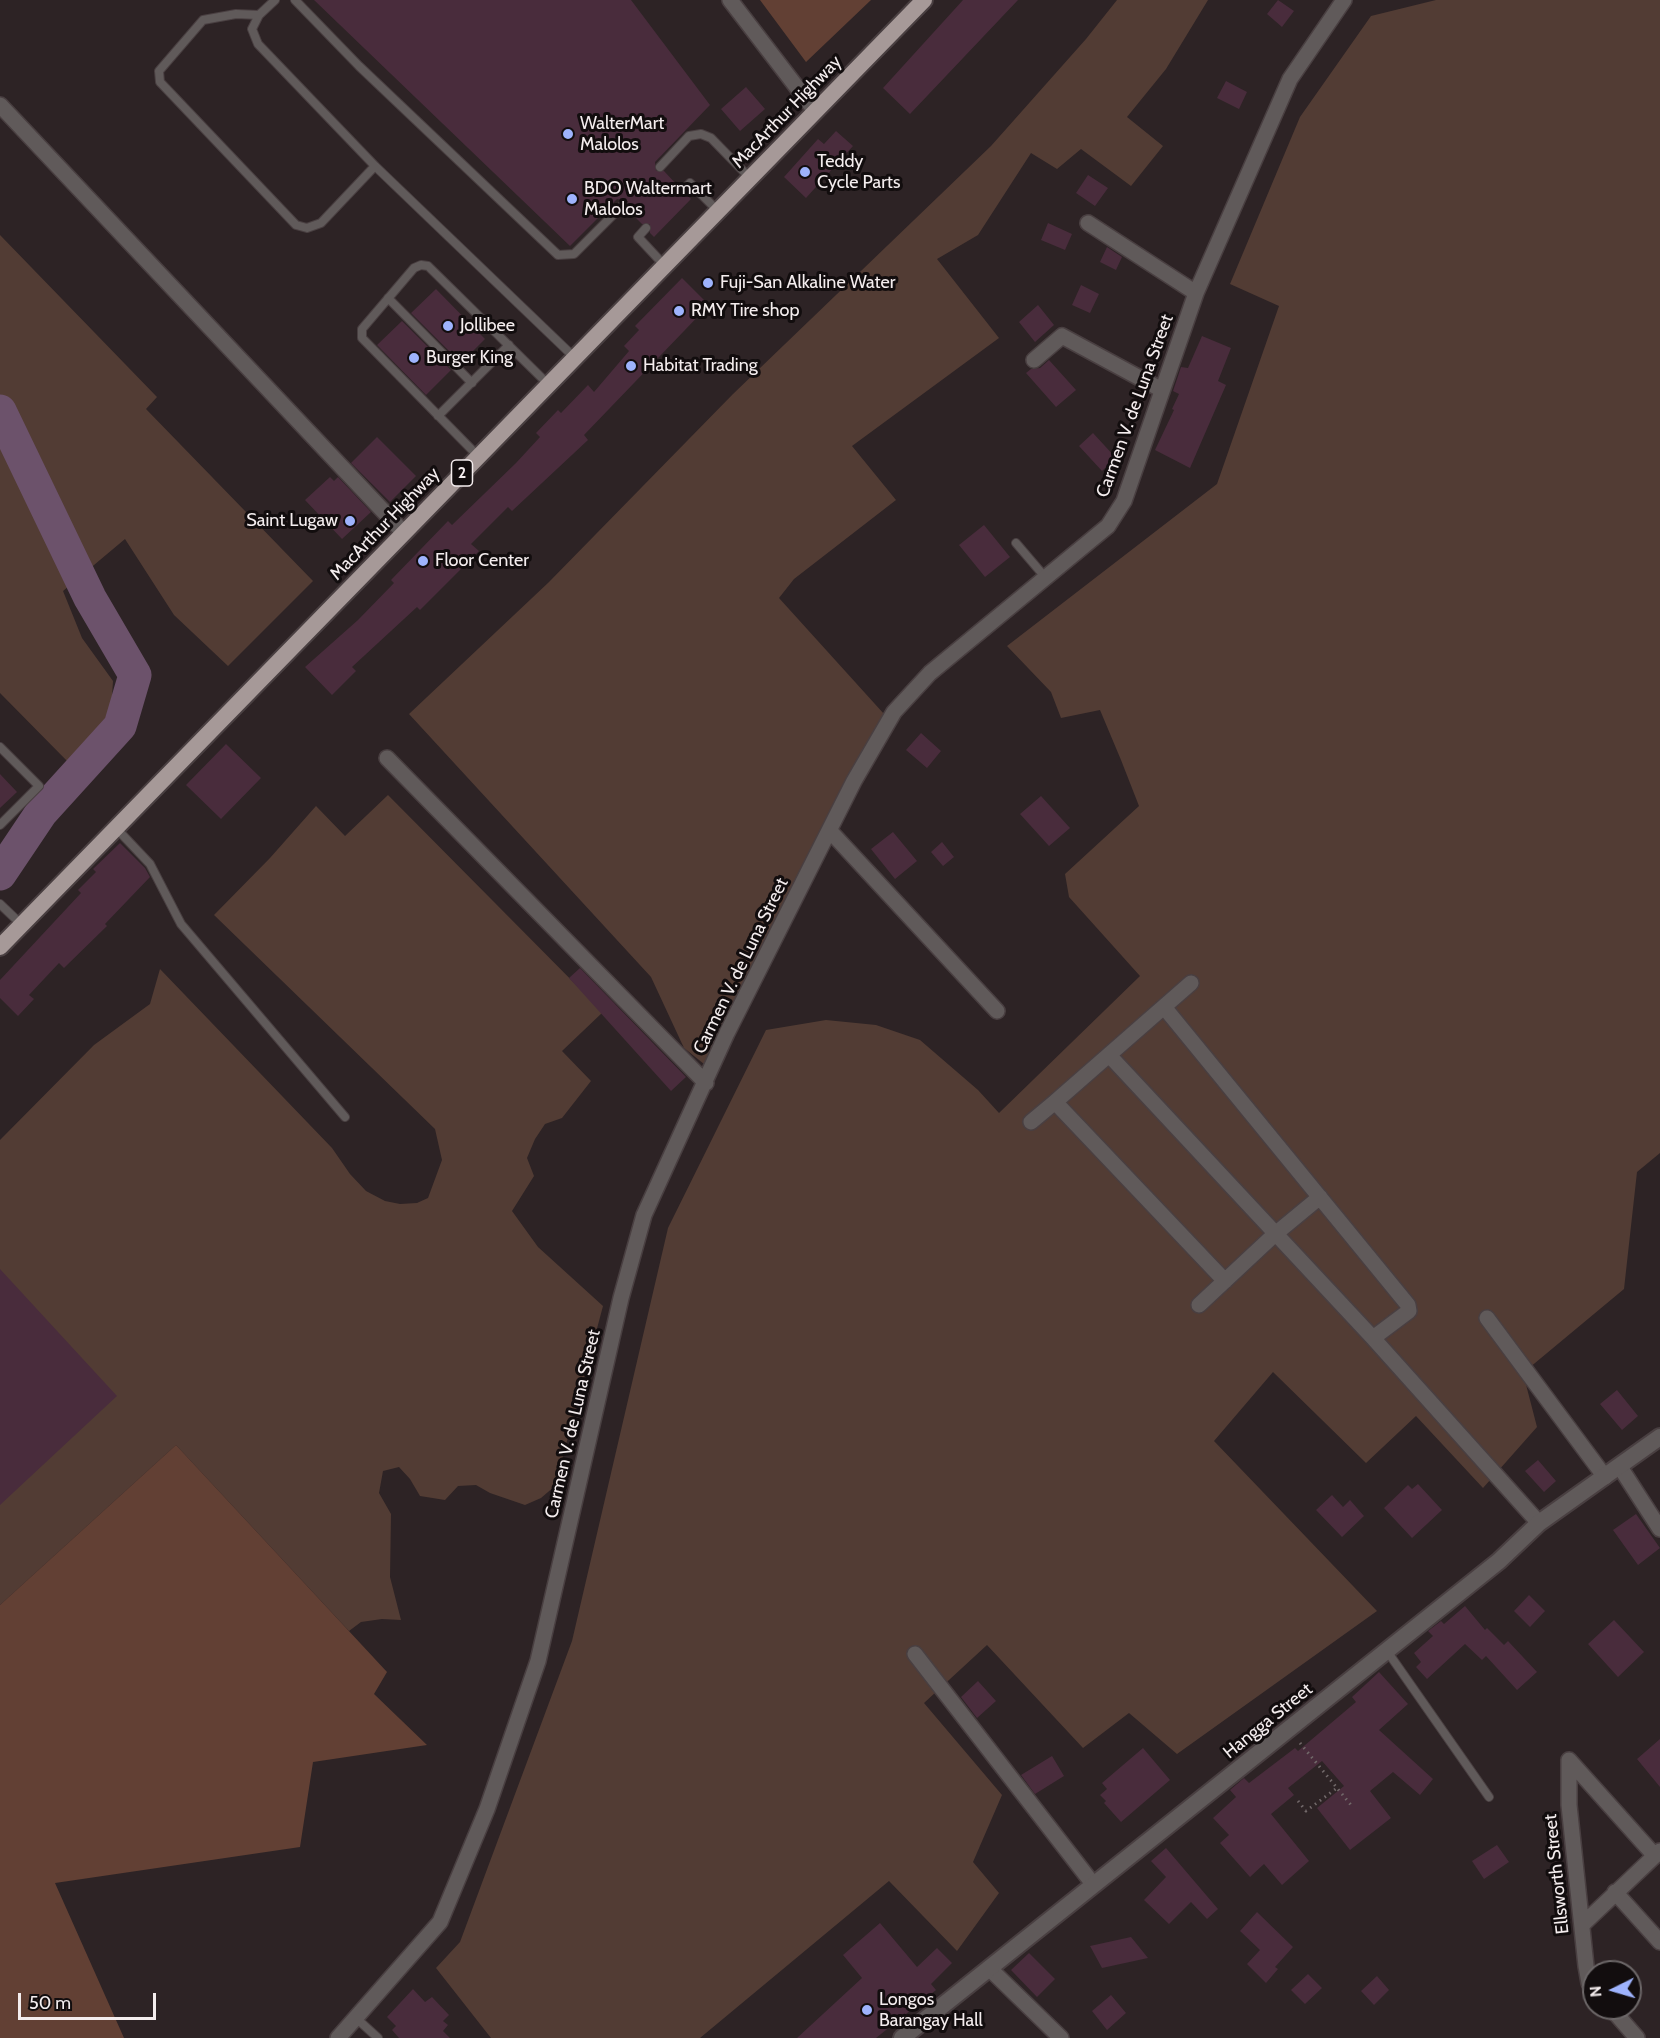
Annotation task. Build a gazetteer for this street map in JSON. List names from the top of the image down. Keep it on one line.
{"streets":{"highway":["MacArthur Highway","2"],"street":["Carmen V. de Luna Street","Hangga Street","Ellsworth Street"]},"places":["WalterMart Malolos","Teddy Cycle Parts","BDO Waltermart Malolos","Fuji-San Alkaline Water","RMY Tire shop","Jollibee","Burger King","Habitat Trading","Saint Lugaw","Floor Center","Longos Barangay Hall"],"scale_bar":"50 m","north":"left"}
